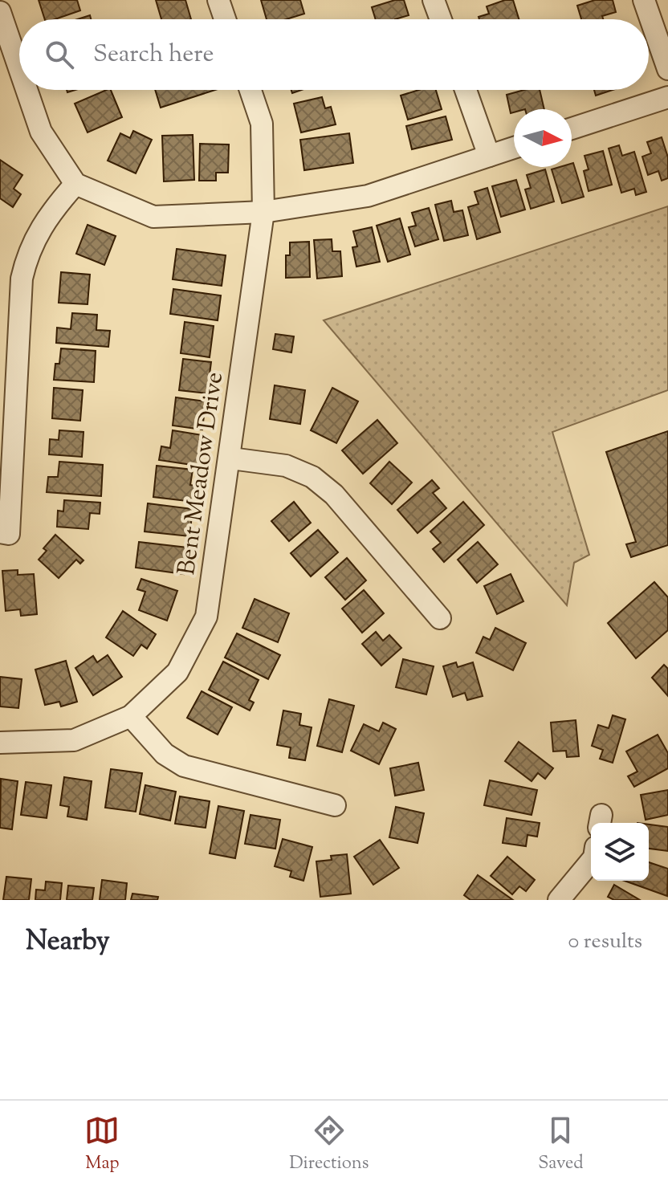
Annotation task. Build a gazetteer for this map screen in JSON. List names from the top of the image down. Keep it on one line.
{"streets":{"street":["Bent Meadow Drive"]},"north":"right","page":{"search":"Search here","heading":["Nearby","0 results"],"nav":["Map","Directions","Saved"]}}
